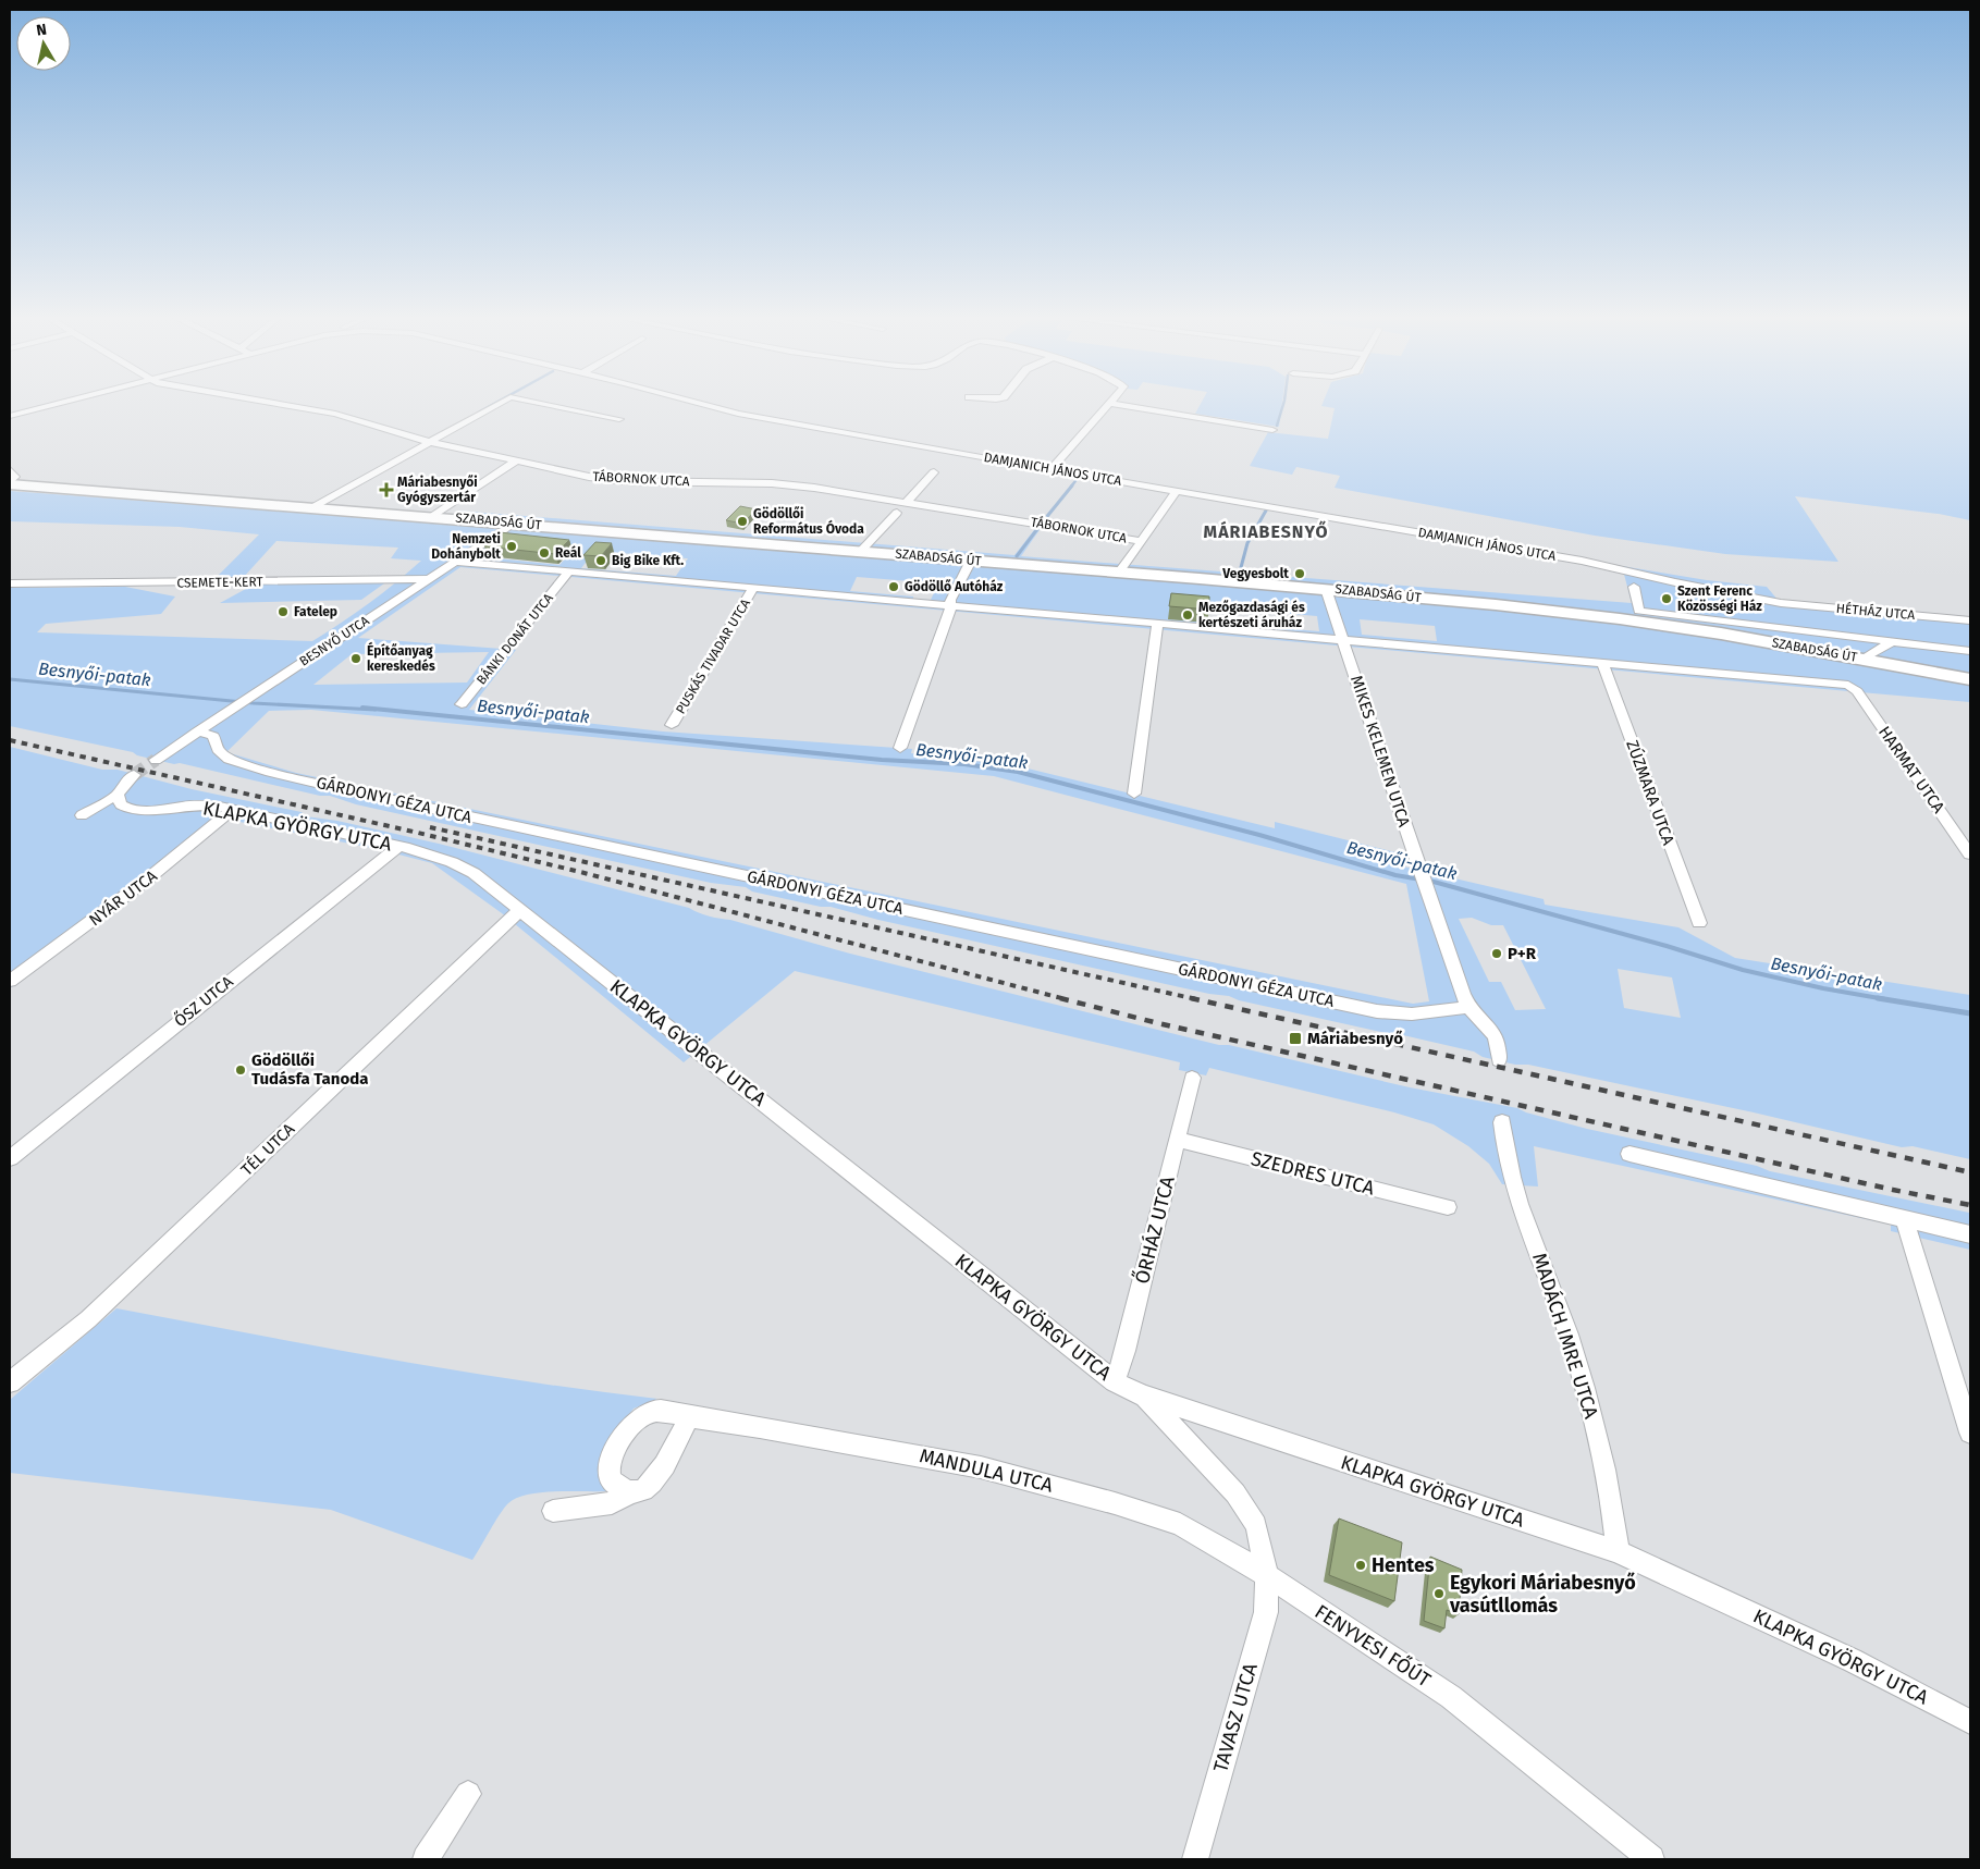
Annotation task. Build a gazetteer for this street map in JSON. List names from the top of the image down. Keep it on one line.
{"streets":{"main road":["SZABADSÁG ÚT"],"street":["DAMJANICH JÁNOS UTCA","TÁBORNOK UTCA","CSEMETE-KERT","HÉTHÁZ UTCA","BÁNKI DONÁT UTCA","BESNYŐ UTCA","PUSKÁS TIVADAR UTCA","MIKES KELEMEN UTCA","HARMAT UTCA","ZÚZMARA UTCA","GÁRDONYI GÉZA UTCA","KLAPKA GYÖRGY UTCA","NYÁR UTCA","ŐSZ UTCA","TÉL UTCA","SZEDRES UTCA","ŐRHÁZ UTCA","MADÁCH IMRE UTCA","MANDULA UTCA","FENYVESI FŐÚT","TAVASZ UTCA"]},"crossings":[["DAMJANICH JÁNOS UTCA","HÉTHÁZ UTCA"],["SZABADSÁG ÚT","BÁNKI DONÁT UTCA"],["SZABADSÁG ÚT","BESNYŐ UTCA"],["SZABADSÁG ÚT","PUSKÁS TIVADAR UTCA"],["SZABADSÁG ÚT","MIKES KELEMEN UTCA"],["SZABADSÁG ÚT","HARMAT UTCA"],["SZABADSÁG ÚT","ZÚZMARA UTCA"],["CSEMETE-KERT","BESNYŐ UTCA"],["BESNYŐ UTCA","GÁRDONYI GÉZA UTCA"],["MIKES KELEMEN UTCA","GÁRDONYI GÉZA UTCA"],["KLAPKA GYÖRGY UTCA","NYÁR UTCA"],["KLAPKA GYÖRGY UTCA","ŐSZ UTCA"],["KLAPKA GYÖRGY UTCA","TÉL UTCA"],["KLAPKA GYÖRGY UTCA","ŐRHÁZ UTCA"],["KLAPKA GYÖRGY UTCA","MADÁCH IMRE UTCA"],["SZEDRES UTCA","ŐRHÁZ UTCA"],["MANDULA UTCA","FENYVESI FŐÚT"],["MANDULA UTCA","TAVASZ UTCA"],["FENYVESI FŐÚT","TAVASZ UTCA"]],"districts":["MÁRIABESNYŐ"],"water":["Besnyői-patak"],"places":{"health":["Máriabesnyői Gyógyszertár"],"other":["Gödöllői Református Óvoda","Nemzeti Dohánybolt","Reál","Big Bike Kft.","Vegyesbolt","Gödöllő Autóház","Szent Ferenc Közösségi Ház","Fatelep","Mezőgazdasági és kertészeti áruház","Építőanyag kereskedés","P+R","Gödöllői Tudásfa Tanoda","Hentes","Egykori Máriabesnyő vasútllomás"],"transit":["Máriabesnyő"]},"north":"top"}
